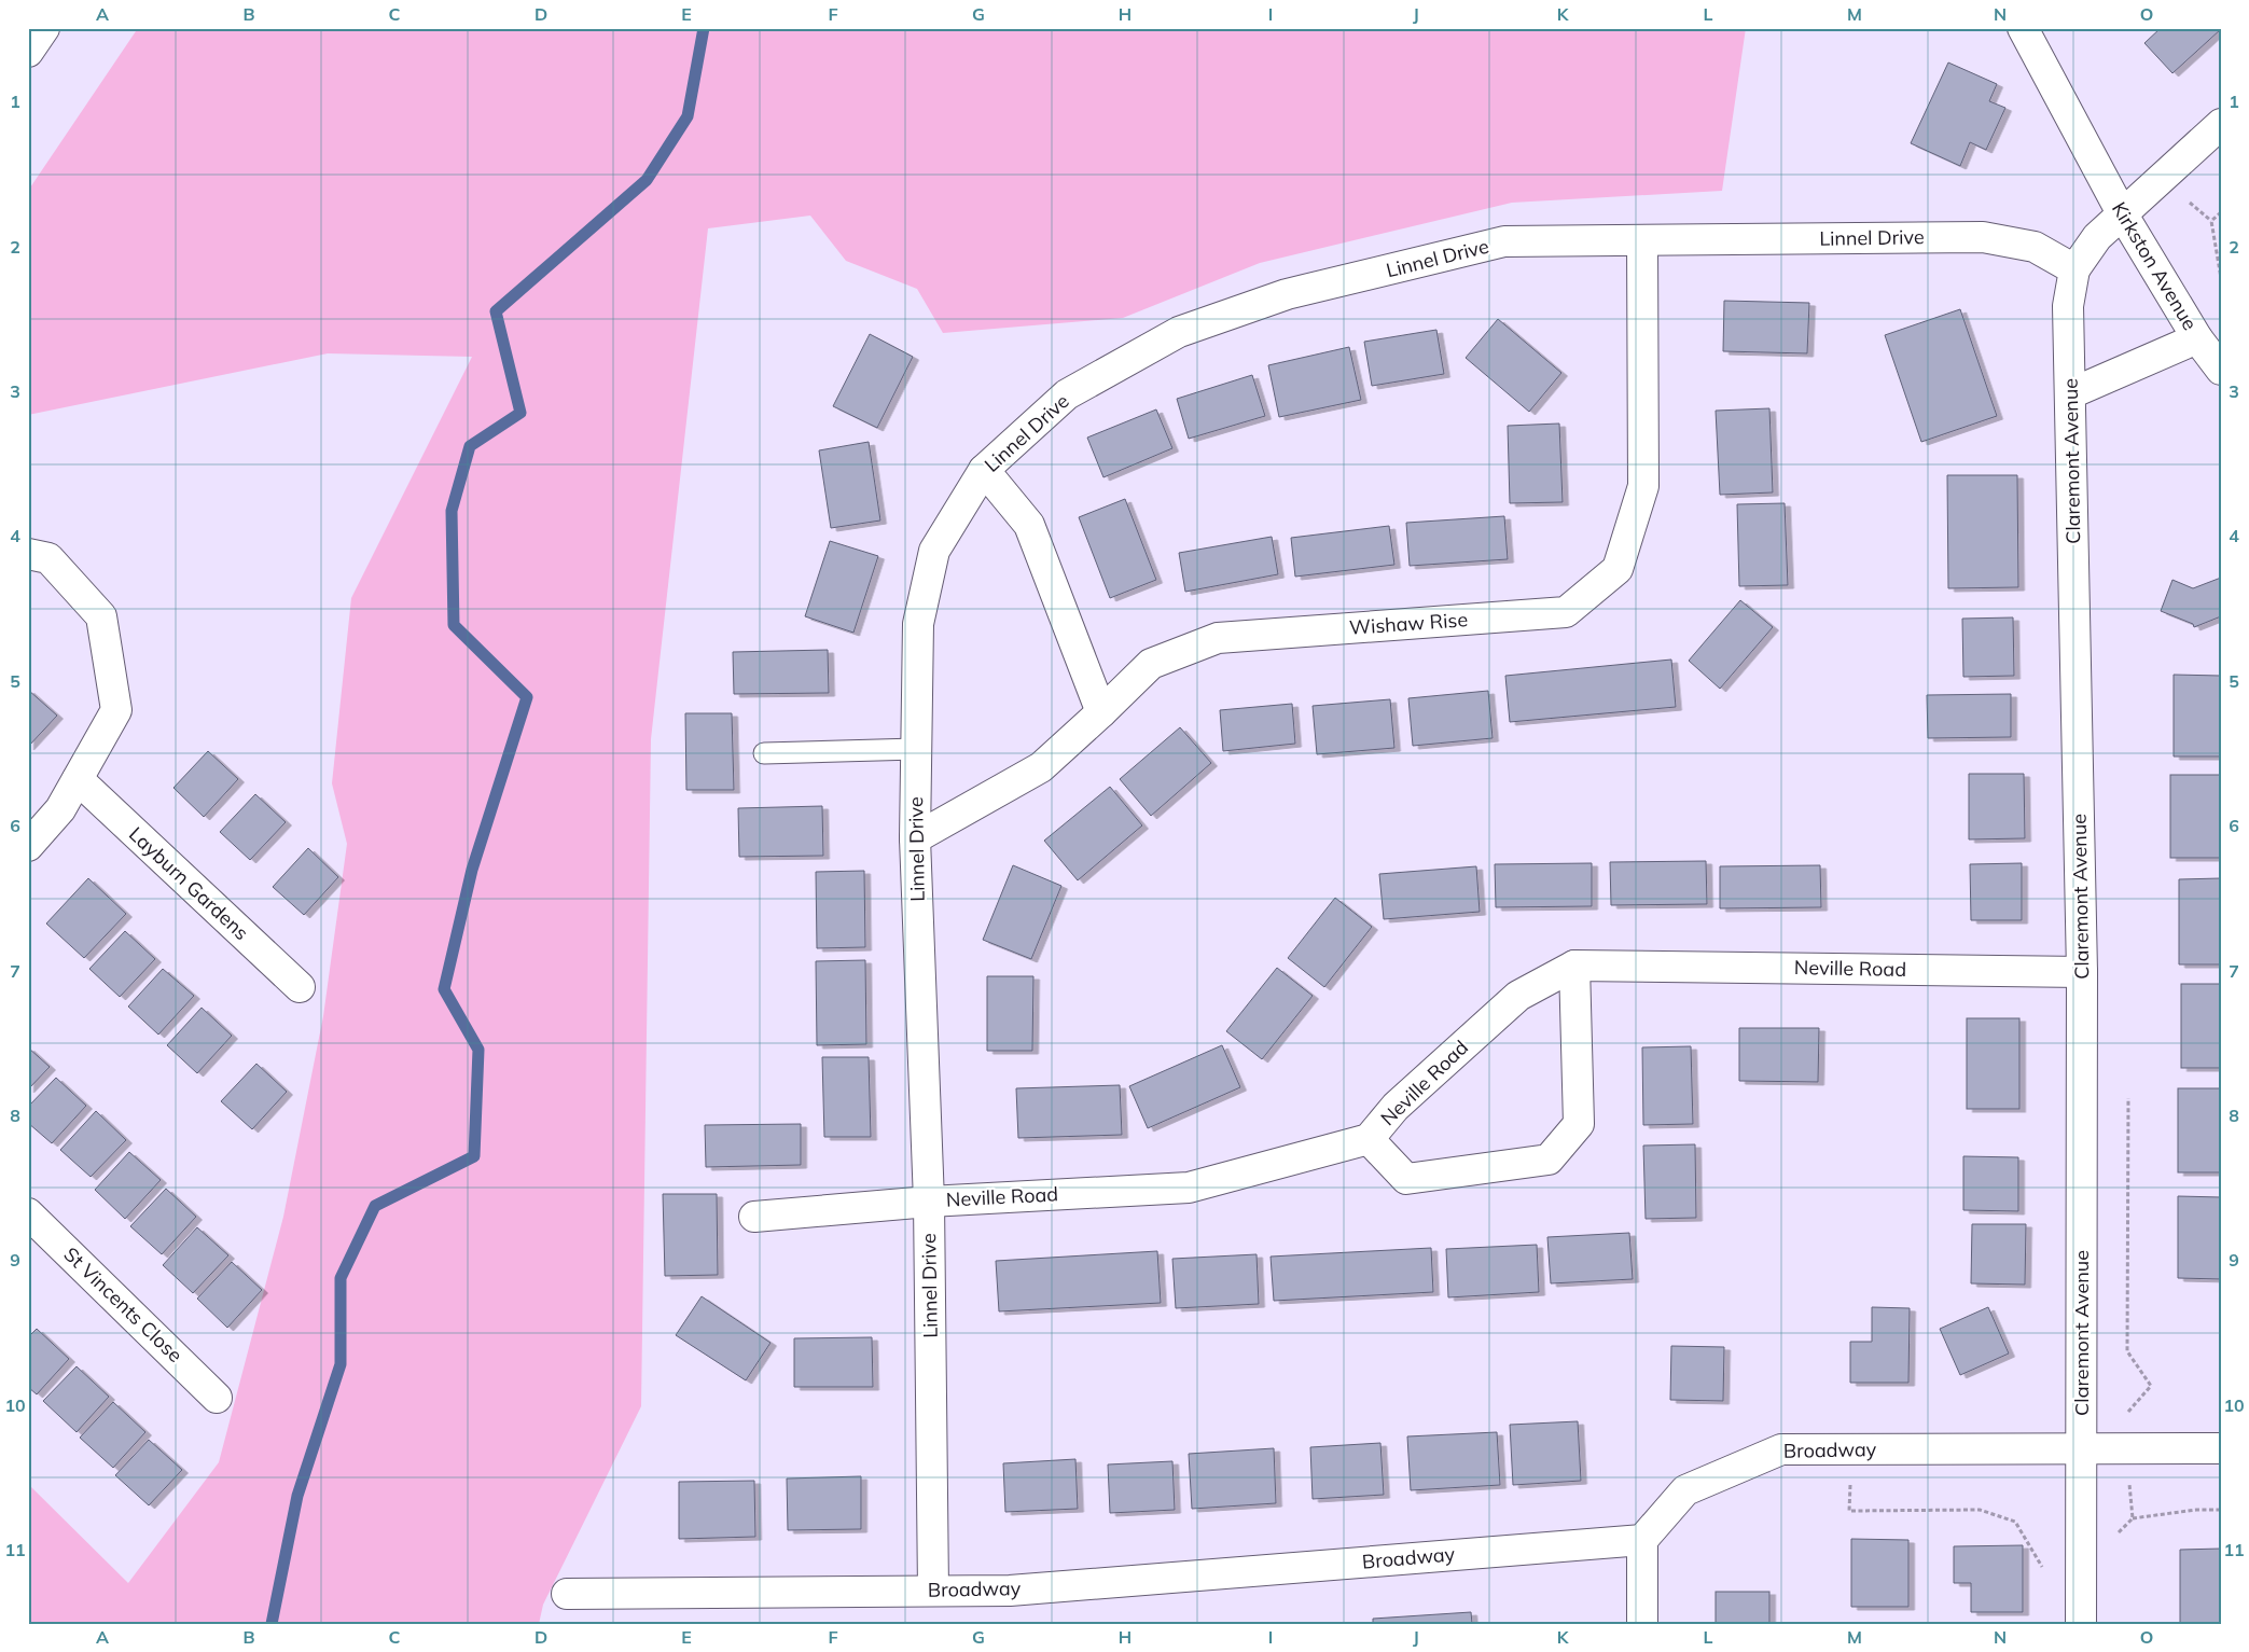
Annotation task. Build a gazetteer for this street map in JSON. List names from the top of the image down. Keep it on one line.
{"streets":{"street":["Linnel Drive","Kirkston Avenue","Claremont Avenue","Wishaw Rise","Layburn Gardens","Neville Road","St Vincents Close","Broadway"]},"crossings":[["Linnel Drive","Claremont Avenue"],["Linnel Drive","Wishaw Rise"],["Linnel Drive","Neville Road"],["Linnel Drive","Broadway"],["Claremont Avenue","Neville Road"],["Claremont Avenue","Broadway"]],"grid":{"columns":["A","B","C","D","E","F","G","H","I","J","K","L","M","N","O"],"rows":["1","2","3","4","5","6","7","8","9","10","11"]}}
